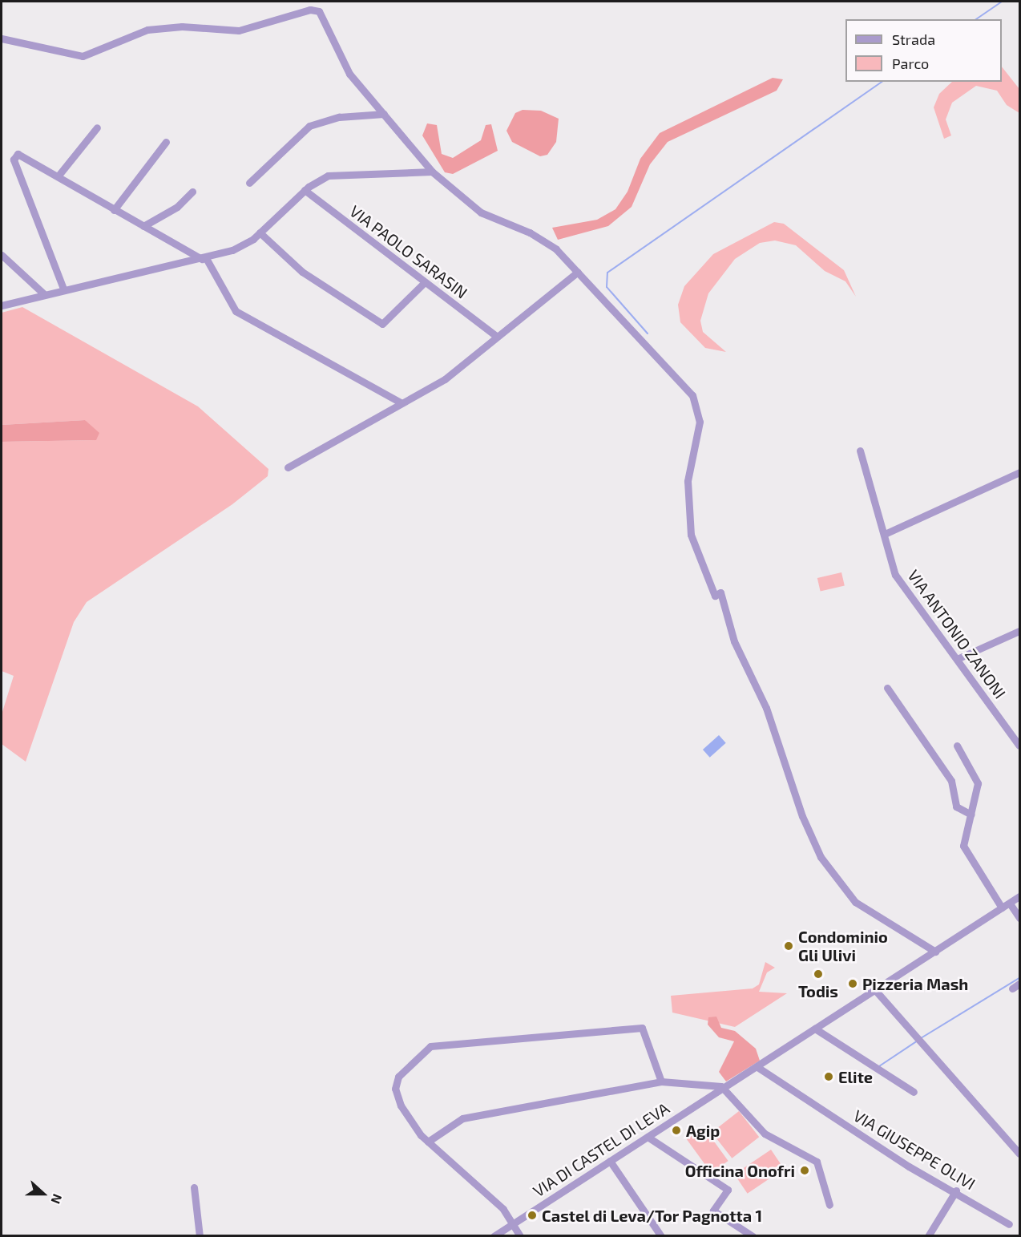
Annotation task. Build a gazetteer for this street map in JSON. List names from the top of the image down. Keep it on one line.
{"streets":{"street":["VIA PAOLO SARASIN","VIA ANTONIO ZANONI","VIA DI CASTEL DI LEVA","VIA GIUSEPPE OLIVI"]},"crossings":[["VIA DI CASTEL DI LEVA","VIA GIUSEPPE OLIVI"]],"places":["Condominio Gli Ulivi","Todis","Pizzeria Mash","Elite","Agip","Officina Onofri","Castel di Leva/Tor Pagnotta 1"],"legend":["Strada","Parco"],"north":"right"}
